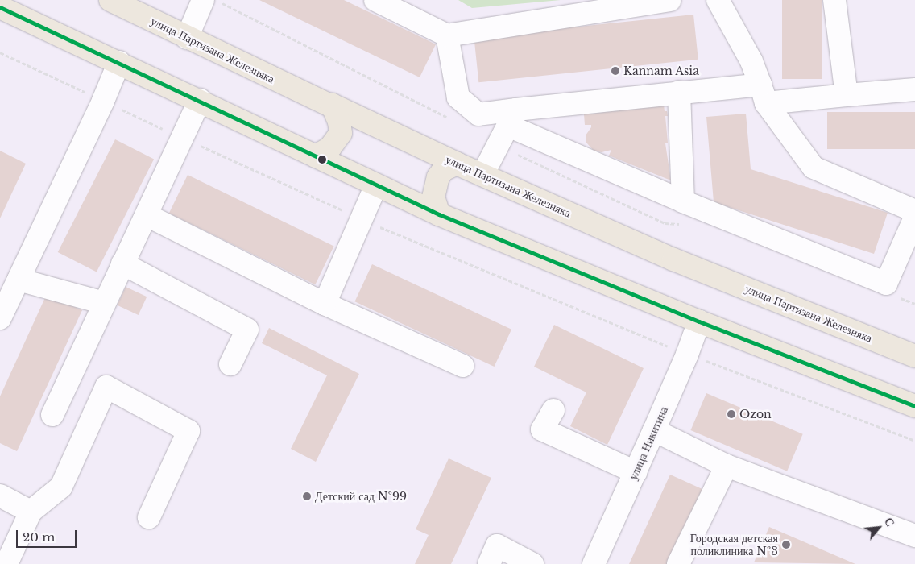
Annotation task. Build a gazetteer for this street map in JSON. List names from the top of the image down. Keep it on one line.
{"streets":{"main road":["улица Партизана Железняка"],"street":["улица Никитина"]},"places":["Kannam Asia","Ozon","Детский сад №99","Городская детская поликлиника №3"],"scale_bar":"20 m","north":"top right"}
